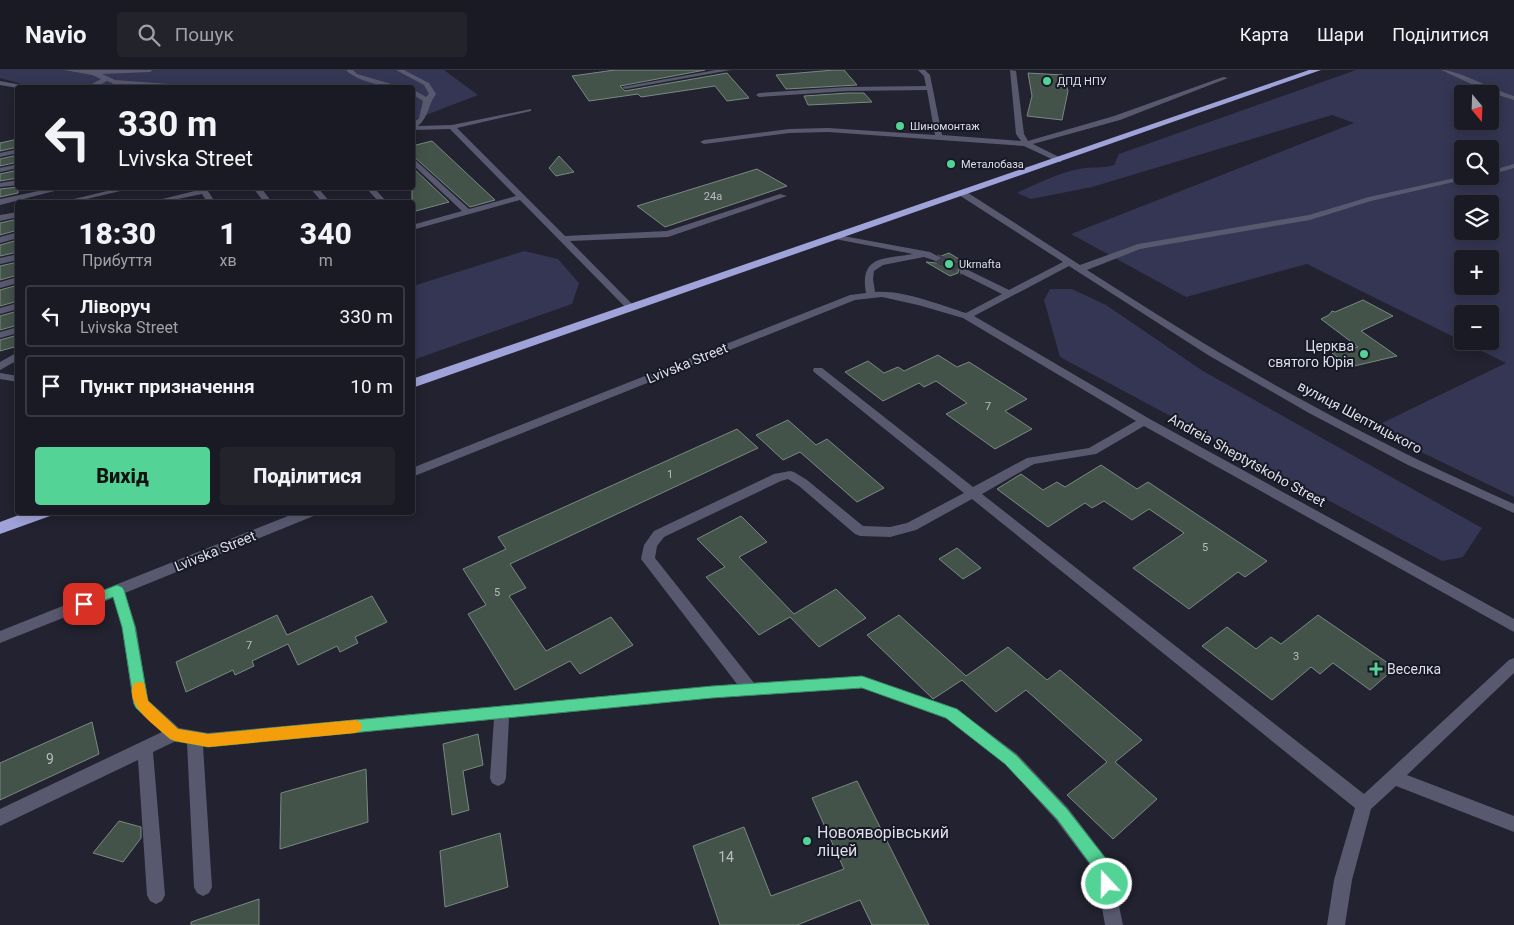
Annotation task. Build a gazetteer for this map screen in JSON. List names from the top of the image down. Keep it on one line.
{"streets":{"street":["Lvivska Street","вулиця Шептицького","Andreia Sheptytskoho Street"]},"crossings":[["Lvivska Street","Andreia Sheptytskoho Street"]],"places":{"other":["ДПД НПУ","Шиномонтаж","Металобаза","Ukrnafta","Церква святого Юрія","Новояворівський ліцей"],"health":["Веселка"]},"house_numbers":["24а","7","1","5","5","7","3","9","14"],"north":"bottom","page":{"header":"Navio","search":"Пошук","nav":["Карта","Шари","Поділитися"],"map_buttons":["+","−"],"turn":["330 m","Lvivska Street"],"eta":["18:30","Прибуття","1","хв","340","m"],"list":[{"name":"Ліворуч","note":"Lvivska Street","value":"330 m"},{"name":"Пункт призначення","value":"10 m"}],"buttons":["Вихід","Поділитися"]}}
